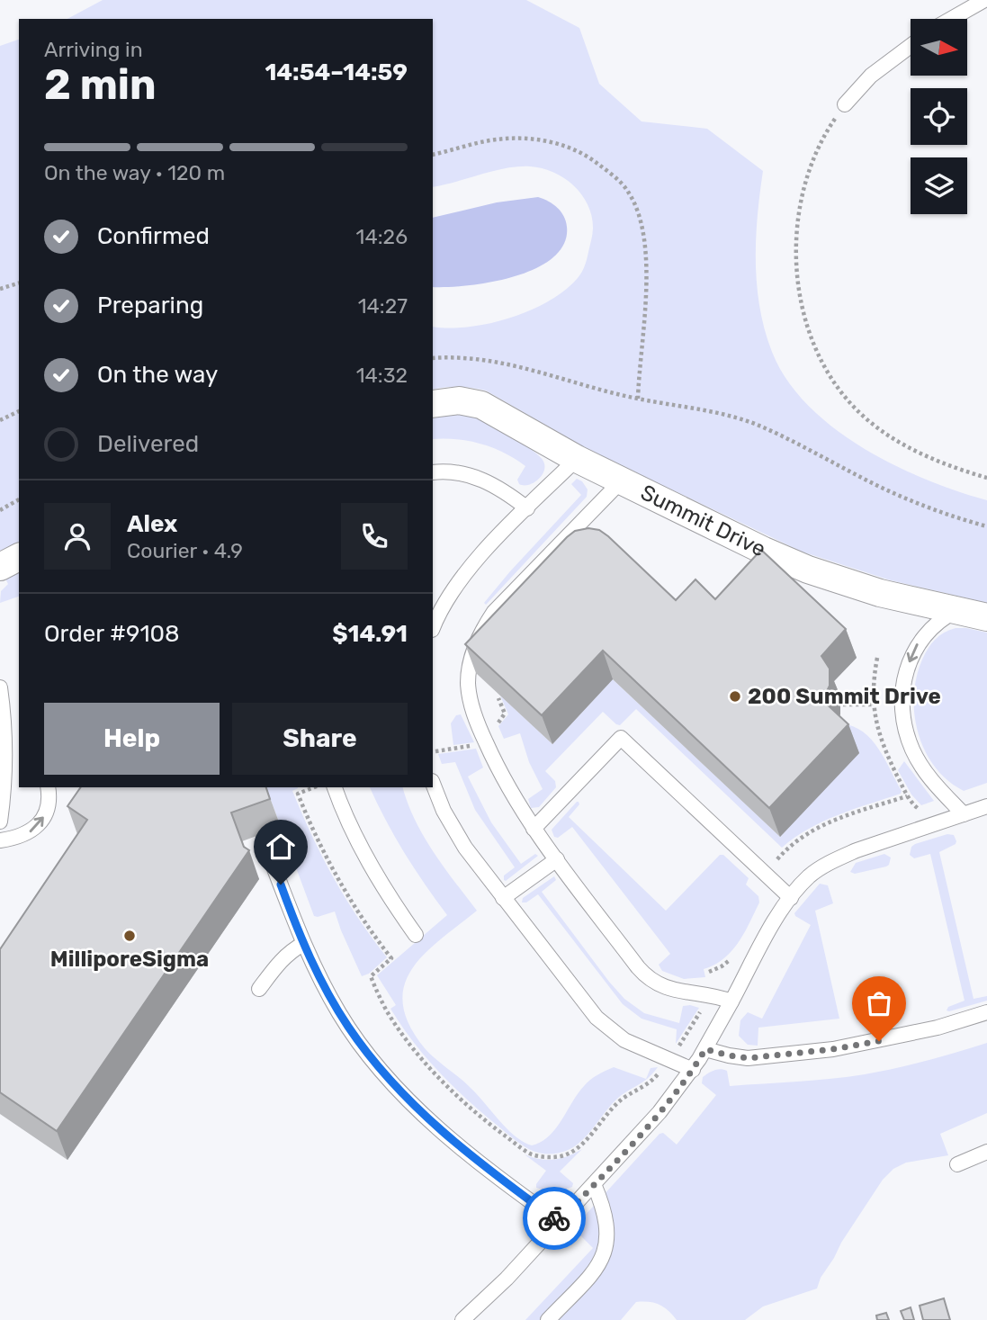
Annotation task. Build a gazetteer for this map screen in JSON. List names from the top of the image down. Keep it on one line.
{"streets":{"street":["Summit Drive"]},"places":["200 Summit Drive","MilliporeSigma"],"north":"right","page":{"heading":["2 min","Arriving in","14:54–14:59"],"panel":["Alex","Courier · 4.9","Order #9108","$14.91"],"bar":"On the way · 120 m","list":[["Confirmed","14:26"],["Preparing","14:27"],["On the way","14:32"],"Delivered"],"buttons":["Help","Share"]}}
